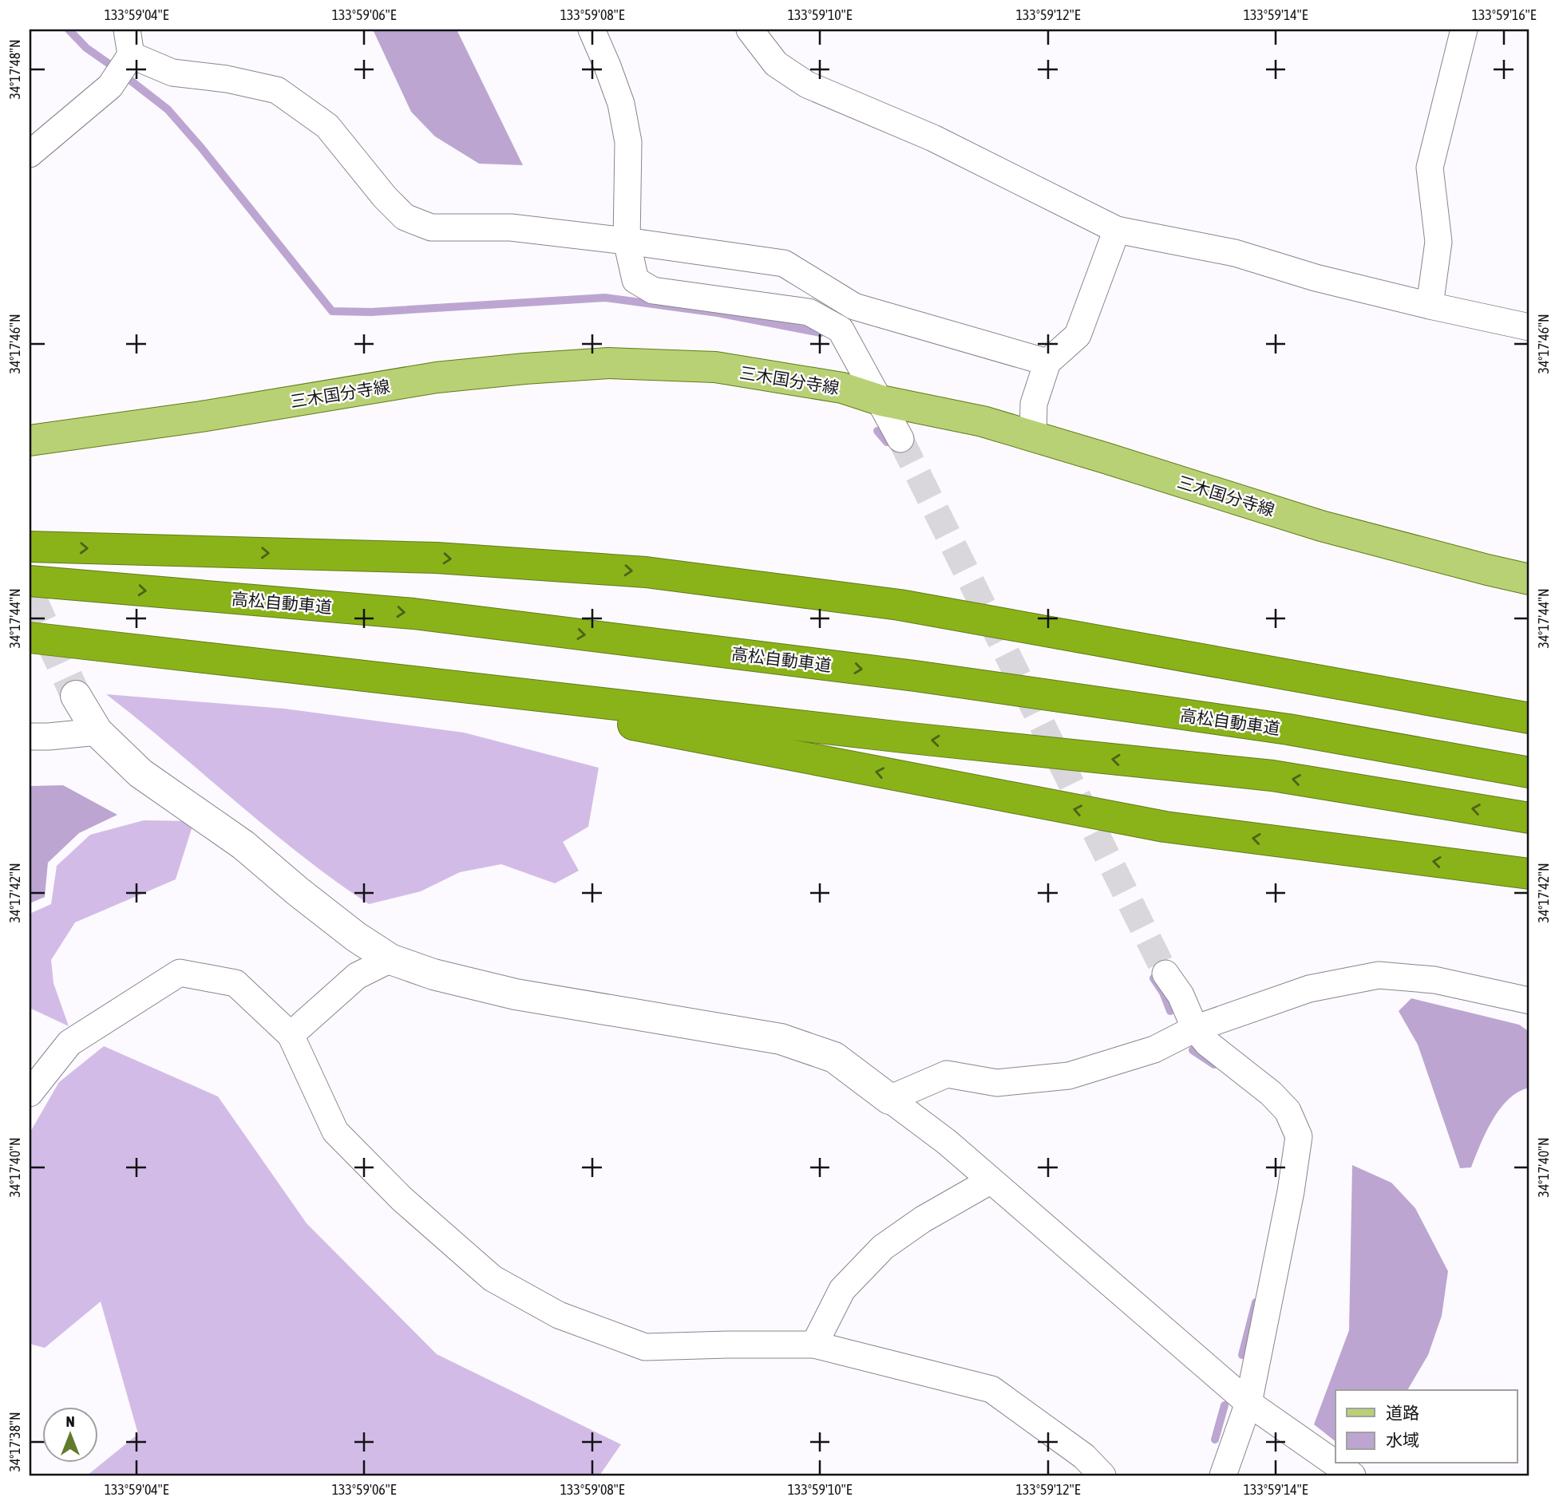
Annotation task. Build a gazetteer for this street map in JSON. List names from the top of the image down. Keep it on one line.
{"streets":{"highway":["高松自動車道"],"main road":["三木国分寺線"]},"legend":["道路","水域"],"north":"top","coordinates":["133°59'04\"E","133°59'06\"E","133°59'08\"E","133°59'10\"E","133°59'12\"E","133°59'14\"E","133°59'16\"E","34°17'48\"N","34°17'46\"N","34°17'44\"N","34°17'42\"N","34°17'40\"N","34°17'38\"N"]}
